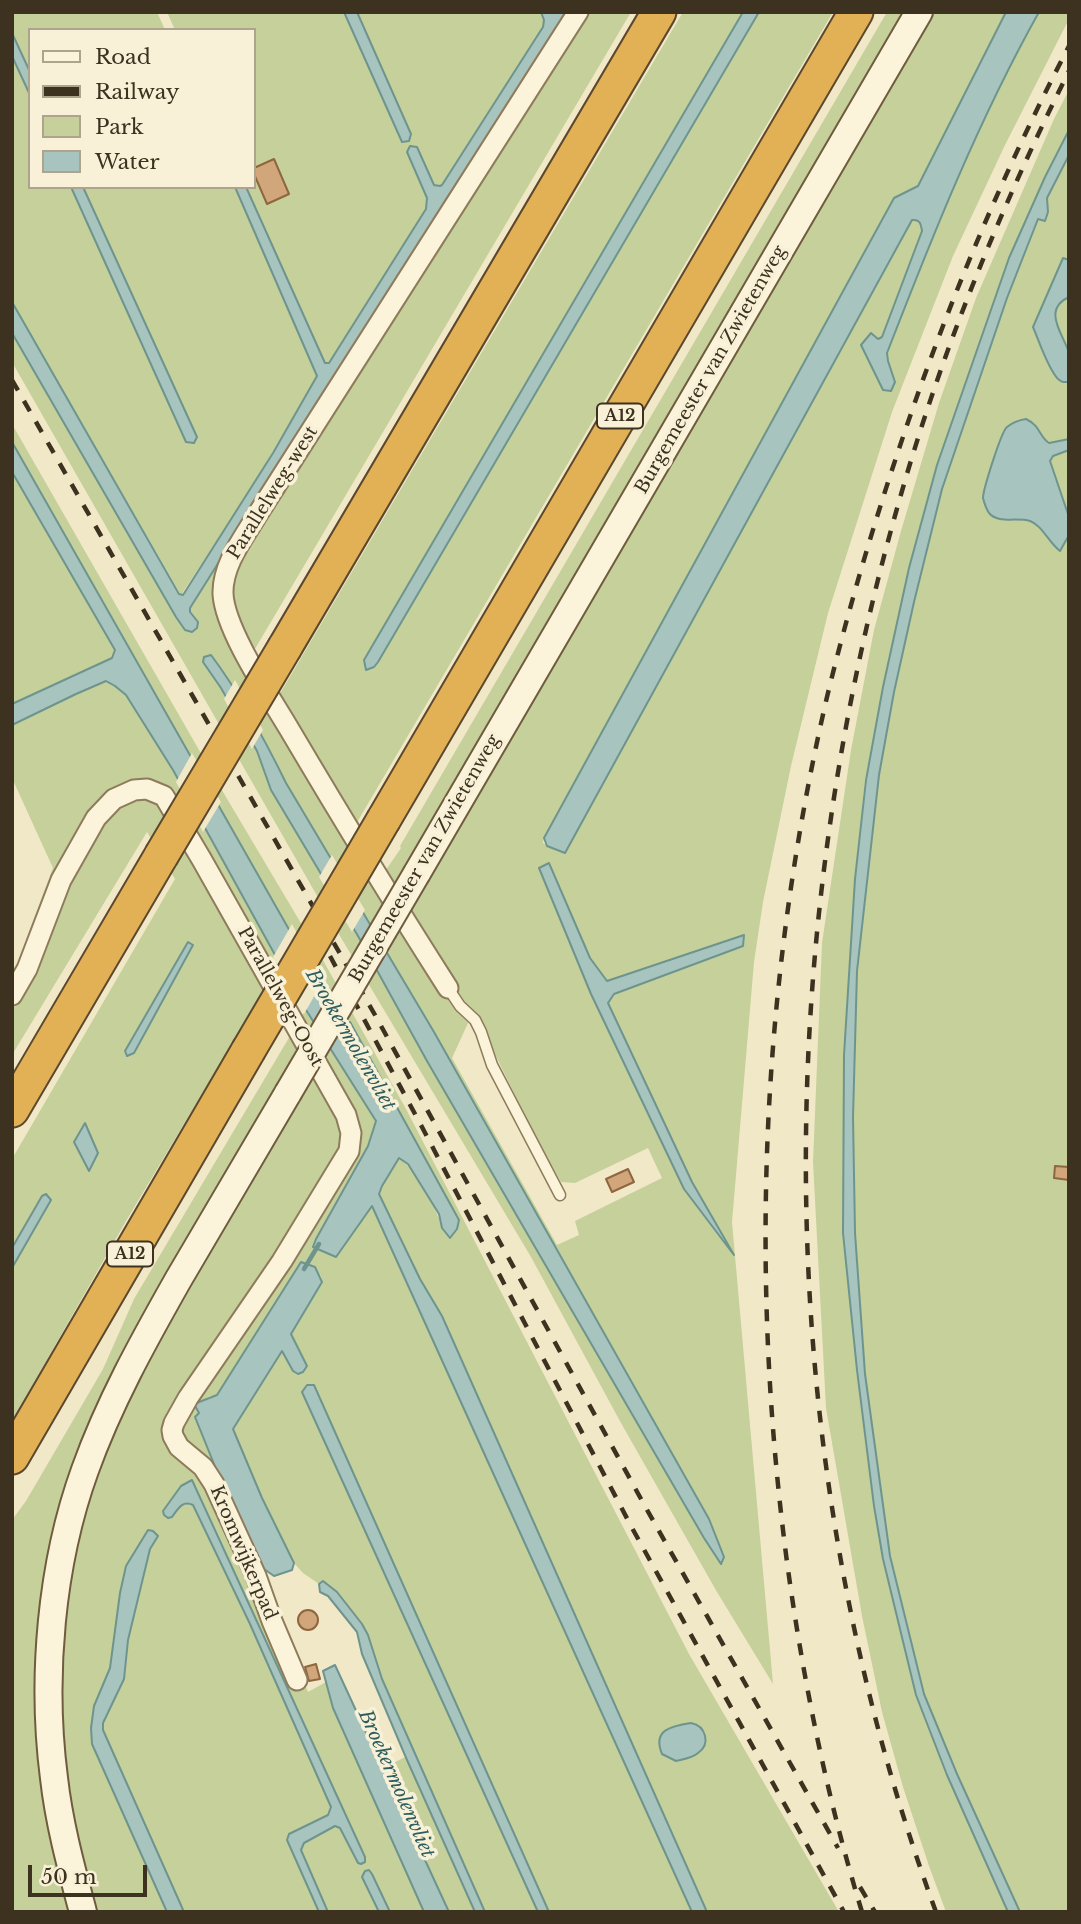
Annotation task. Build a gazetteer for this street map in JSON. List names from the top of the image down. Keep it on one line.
{"streets":{"highway":["A12"],"main road":["Burgemeester van Zwietenweg"],"street":["Parallelweg-west","Parallelweg-Oost","Kromwijkerpad"]},"crossings":[["Parallelweg-Oost","Kromwijkerpad"]],"water":["Broekermolenvliet"],"legend":["Road","Railway","Park","Water"],"scale_bar":"50 m"}
